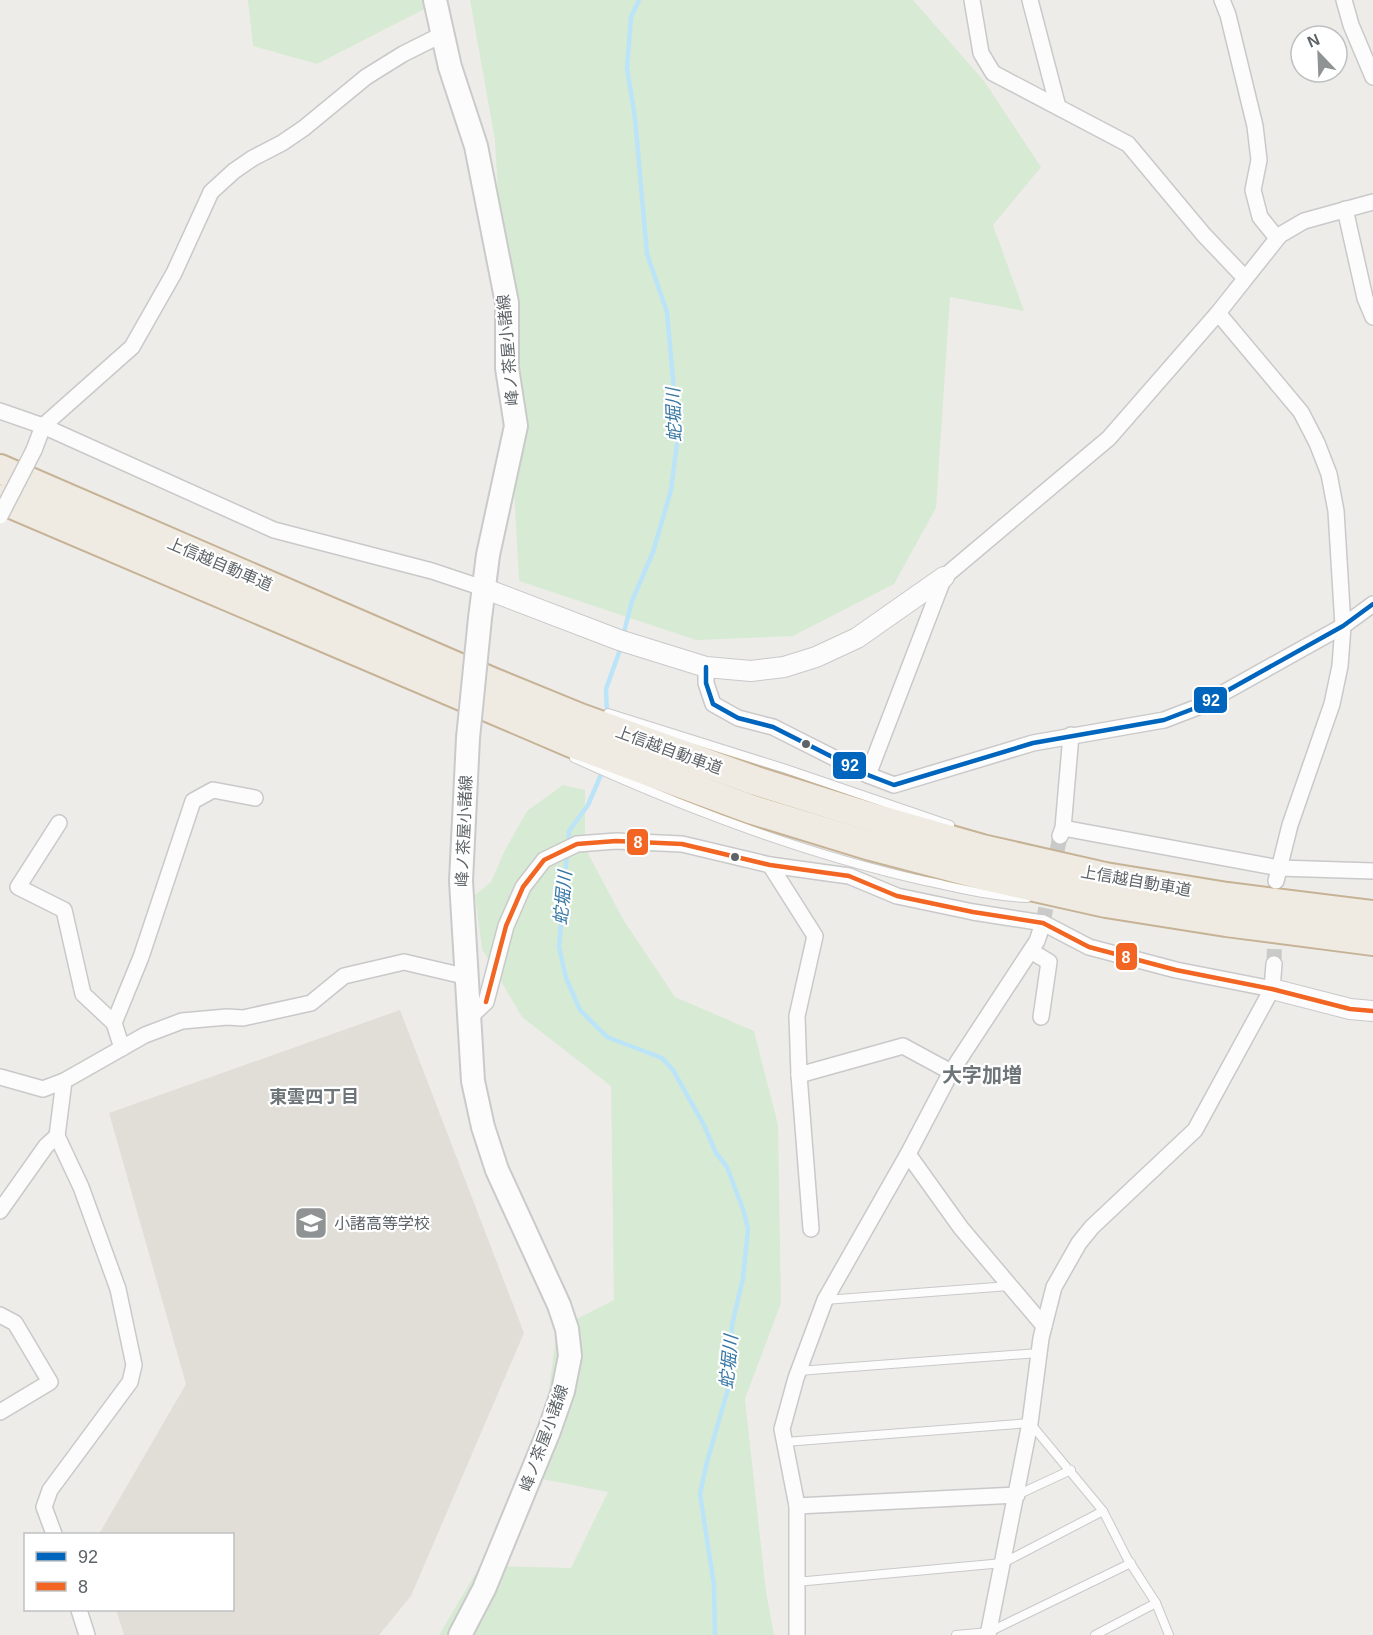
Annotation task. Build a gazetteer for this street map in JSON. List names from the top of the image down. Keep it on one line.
{"streets":{"highway":["上信越自動車道"],"main road":["峰ノ茶屋小諸線"]},"districts":["大字加増","東雲四丁目"],"water":["蛇堀川"],"places":{"school or university":["小諸高等学校"]},"lines":["transit line 92","transit line 8"],"legend":["92","8"],"north":"top left"}
